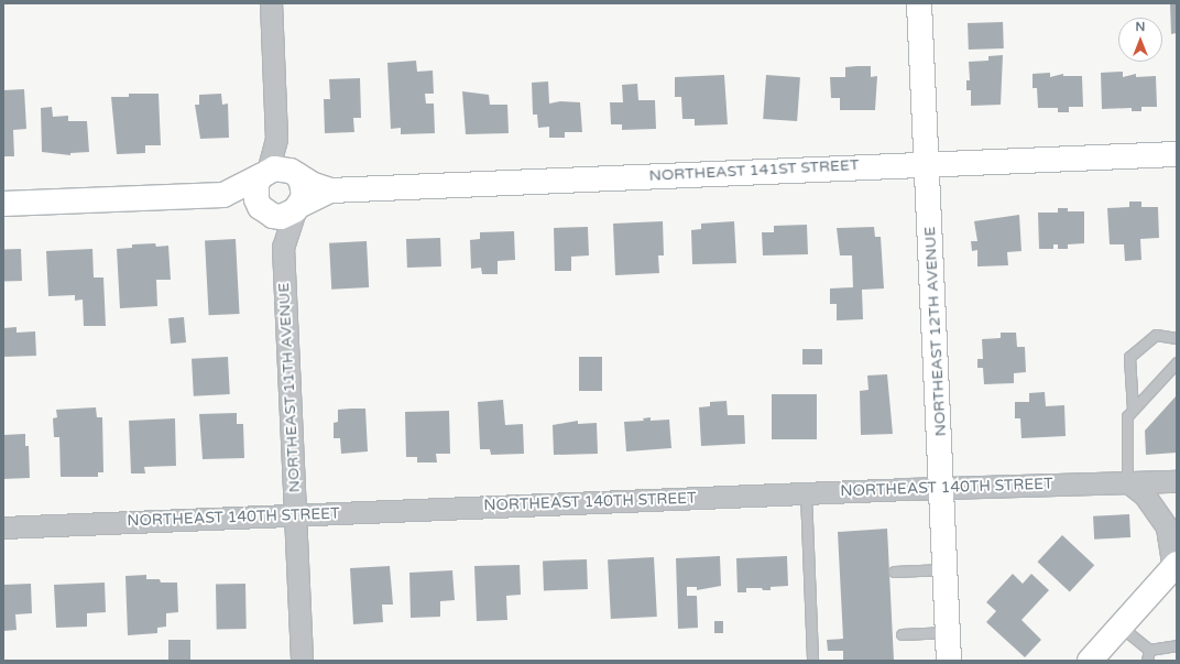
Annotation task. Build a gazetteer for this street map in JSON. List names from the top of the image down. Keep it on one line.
{"streets":{"street":["NORTHEAST 141ST STREET","NORTHEAST 12TH AVENUE","NORTHEAST 11TH AVENUE","NORTHEAST 140TH STREET"]},"crossings":[["NORTHEAST 141ST STREET","NORTHEAST 12TH AVENUE"],["NORTHEAST 141ST STREET","NORTHEAST 11TH AVENUE"],["NORTHEAST 12TH AVENUE","NORTHEAST 140TH STREET"],["NORTHEAST 11TH AVENUE","NORTHEAST 140TH STREET"]],"north":"top"}
